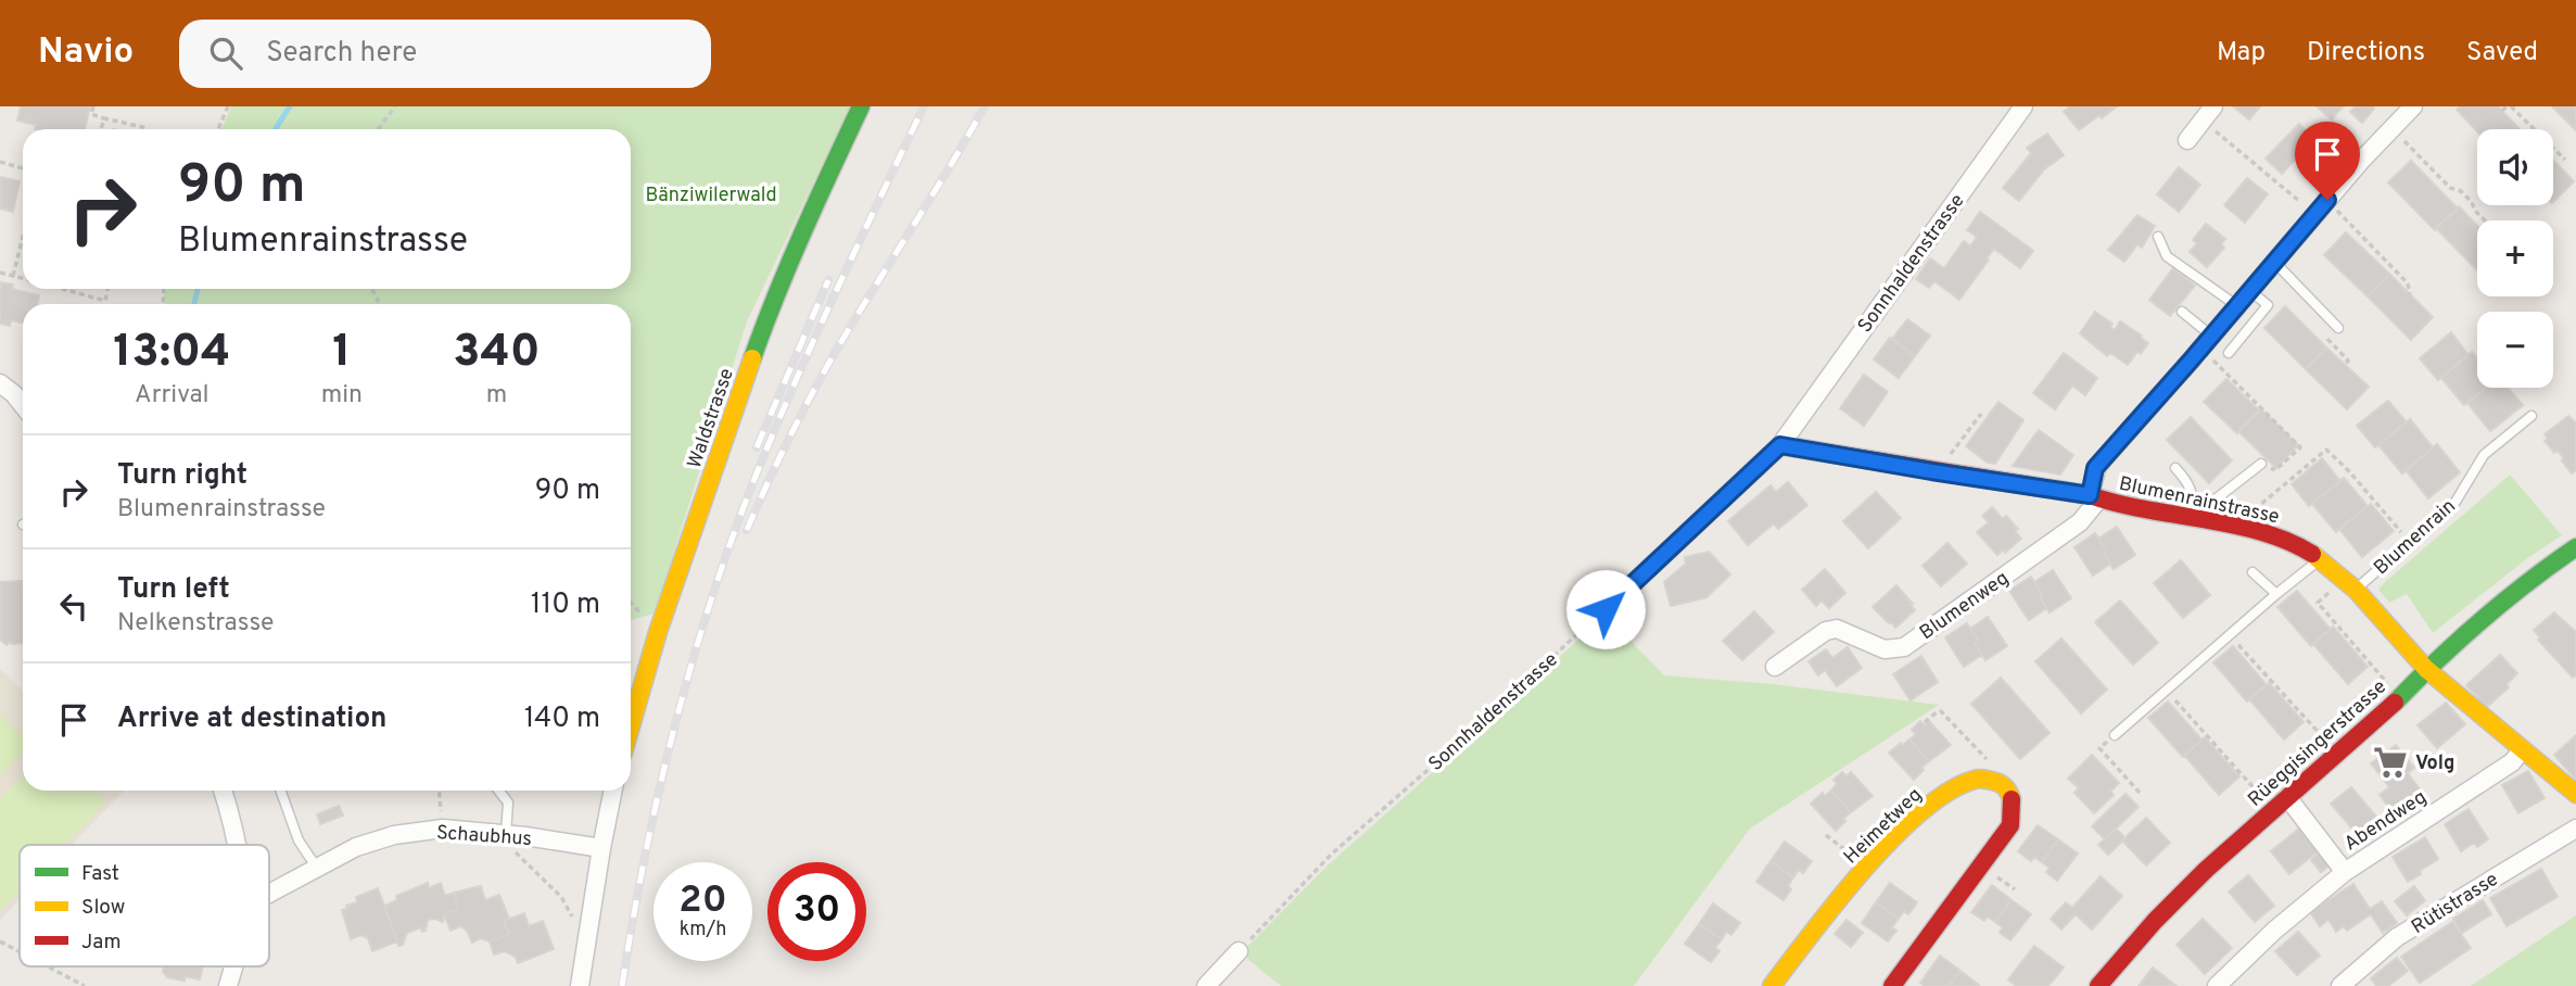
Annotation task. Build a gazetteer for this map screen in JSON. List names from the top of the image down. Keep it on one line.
{"streets":{"street":["Sonnhaldenstrasse","Waldstrasse","Blumenrainstrasse","Blumenweg","Rüeggisingerstrasse","Abendweg","Heimetweg","Schaubhus","Rütistrasse"],"lane":["Blumenrain"]},"crossings":[["Sonnhaldenstrasse","Blumenrainstrasse"],["Blumenrainstrasse","Blumenrain"],["Blumenrainstrasse","Blumenweg"],["Blumenrainstrasse","Rüeggisingerstrasse"],["Rüeggisingerstrasse","Abendweg"]],"parks":["Bänziwilerwald"],"places":{"supermarket":["Volg"]},"legend":["Fast","Slow","Jam"],"page":{"header":"Navio","search":"Search here","nav":["Map","Directions","Saved"],"map_buttons":["+","−"],"turn":["90 m","Blumenrainstrasse"],"eta":["13:04","Arrival","1","min","340","m"],"list":[{"name":"Turn right","note":"Blumenrainstrasse","value":"90 m"},{"name":"Turn left","note":"Nelkenstrasse","value":"110 m"},{"name":"Arrive at destination","value":"140 m"}],"speed":"20 km/h","limit":"30"}}
